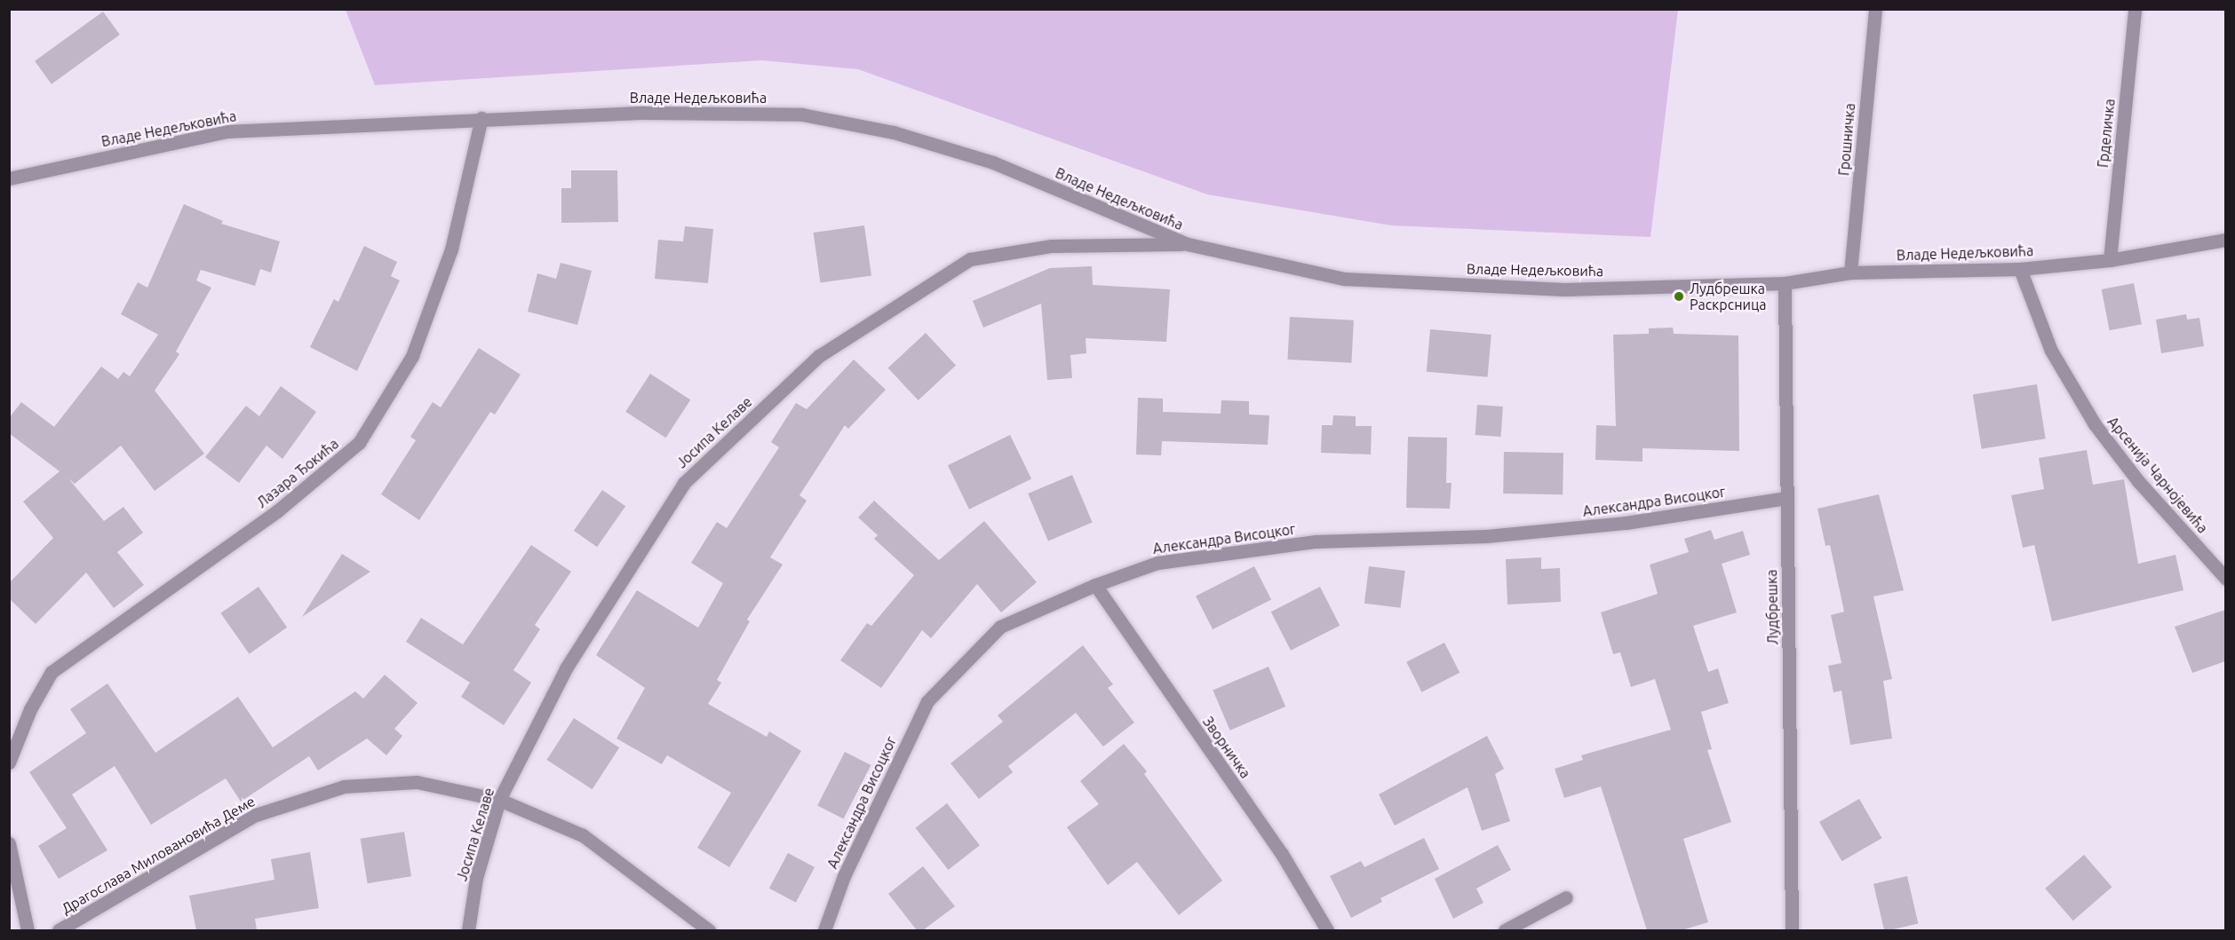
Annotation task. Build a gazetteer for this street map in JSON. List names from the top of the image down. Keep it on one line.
{"streets":{"street":["Владе Недељковића","Грделичка","Грошничка","Јосипа Келаве","Лазара Ђокића","Арсенија Чарнојевића","Александра Висоцког","Лудбрешка","Зворничка","Драгослава Миловановића Деме"]},"crossings":[["Владе Недељковића","Грделичка"],["Владе Недељковића","Грошничка"],["Владе Недељковића","Јосипа Келаве"],["Владе Недељковића","Лазара Ђокића"],["Владе Недељковића","Арсенија Чарнојевића"],["Владе Недељковића","Лудбрешка"],["Јосипа Келаве","Драгослава Миловановића Деме"],["Александра Висоцког","Лудбрешка"],["Александра Висоцког","Зворничка"]],"places":["Лудбрешка Раскрсница"]}
